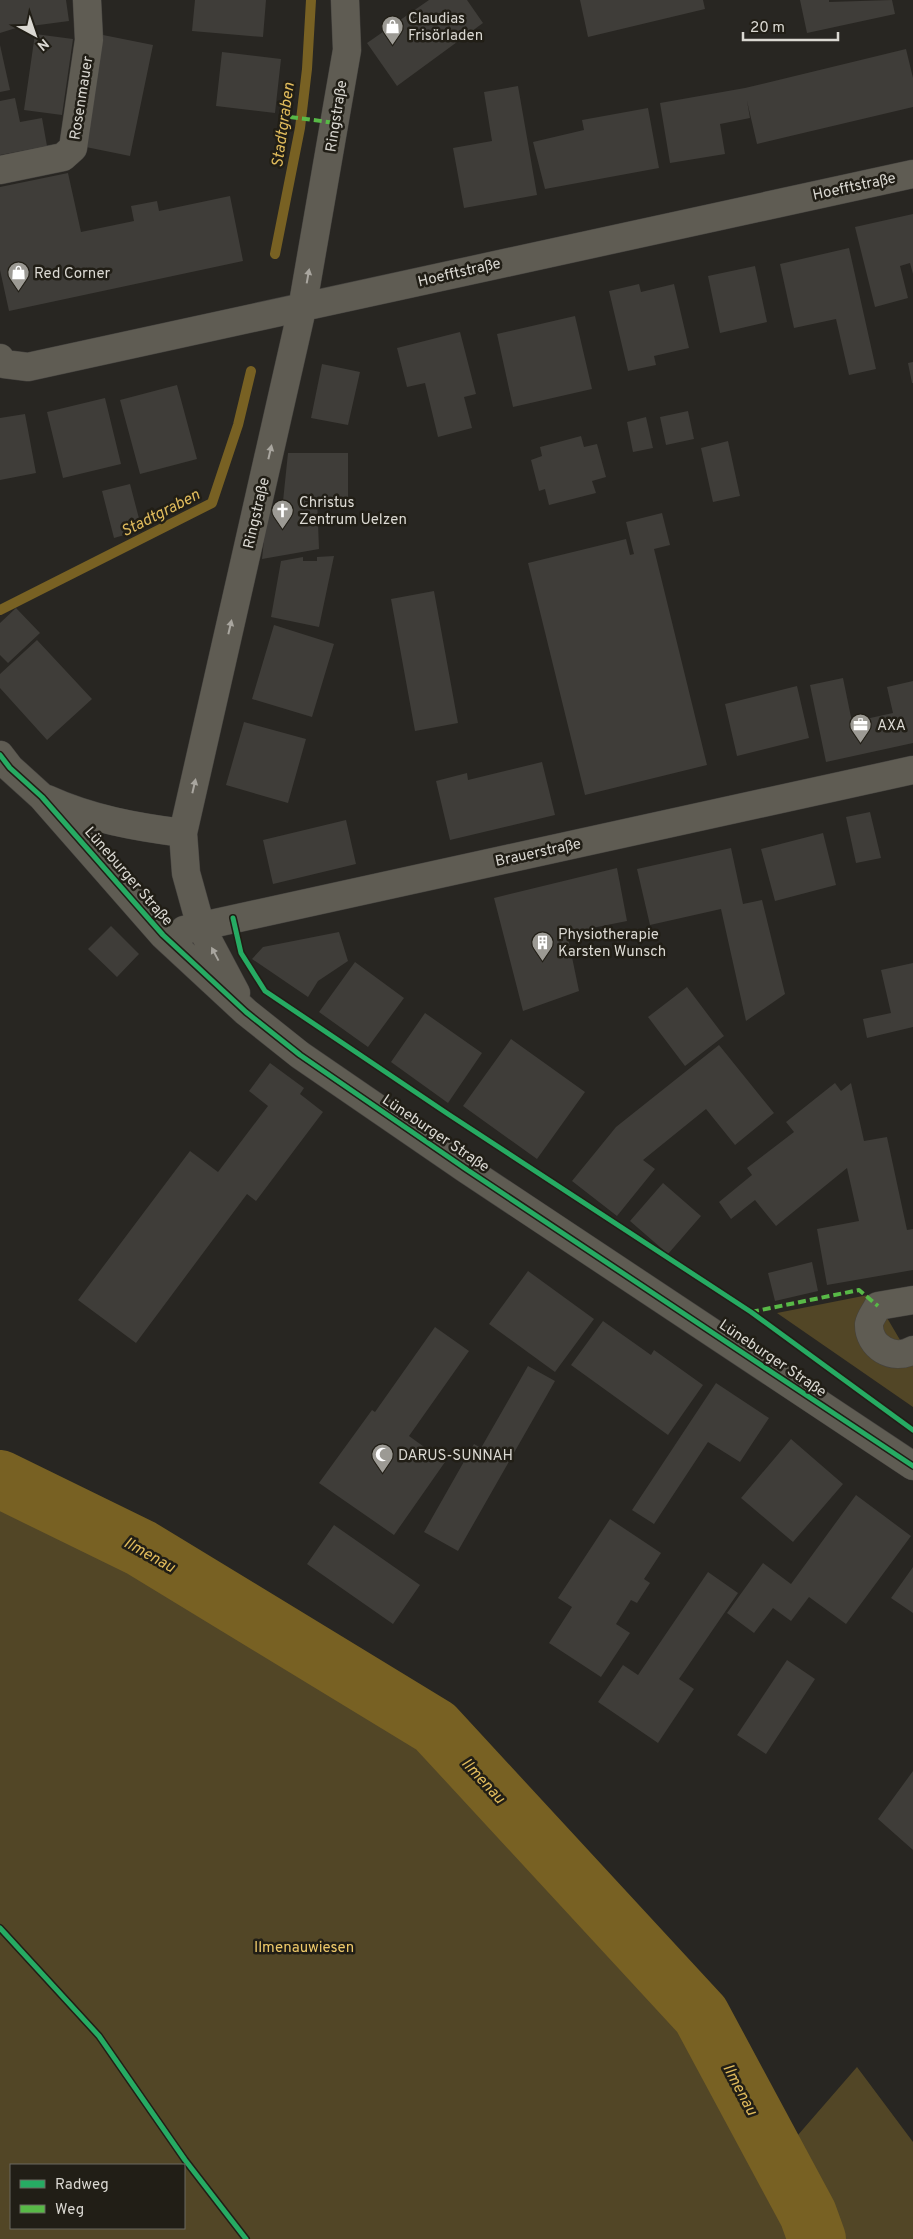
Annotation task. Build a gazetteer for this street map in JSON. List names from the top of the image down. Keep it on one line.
{"streets":{"street":["Rosenmauer","Ringstraße","Hoefftstraße","Brauerstraße","Lüneburger Straße"]},"crossings":[["Ringstraße","Hoefftstraße"],["Ringstraße","Brauerstraße"],["Ringstraße","Lüneburger Straße"],["Brauerstraße","Lüneburger Straße"]],"one_way":["Ringstraße"],"water":["Stadtgraben","Ilmenau"],"parks":["Ilmenauwiesen"],"places":{"shop":["Claudias Frisörladen","Red Corner"],"church":["Christus Zentrum Uelzen"],"office":["AXA"],"building":["Physiotherapie Karsten Wunsch"],"mosque":["DARUS-SUNNAH"]},"legend":["Radweg","Weg"],"scale_bar":"20 m","north":"bottom right"}
